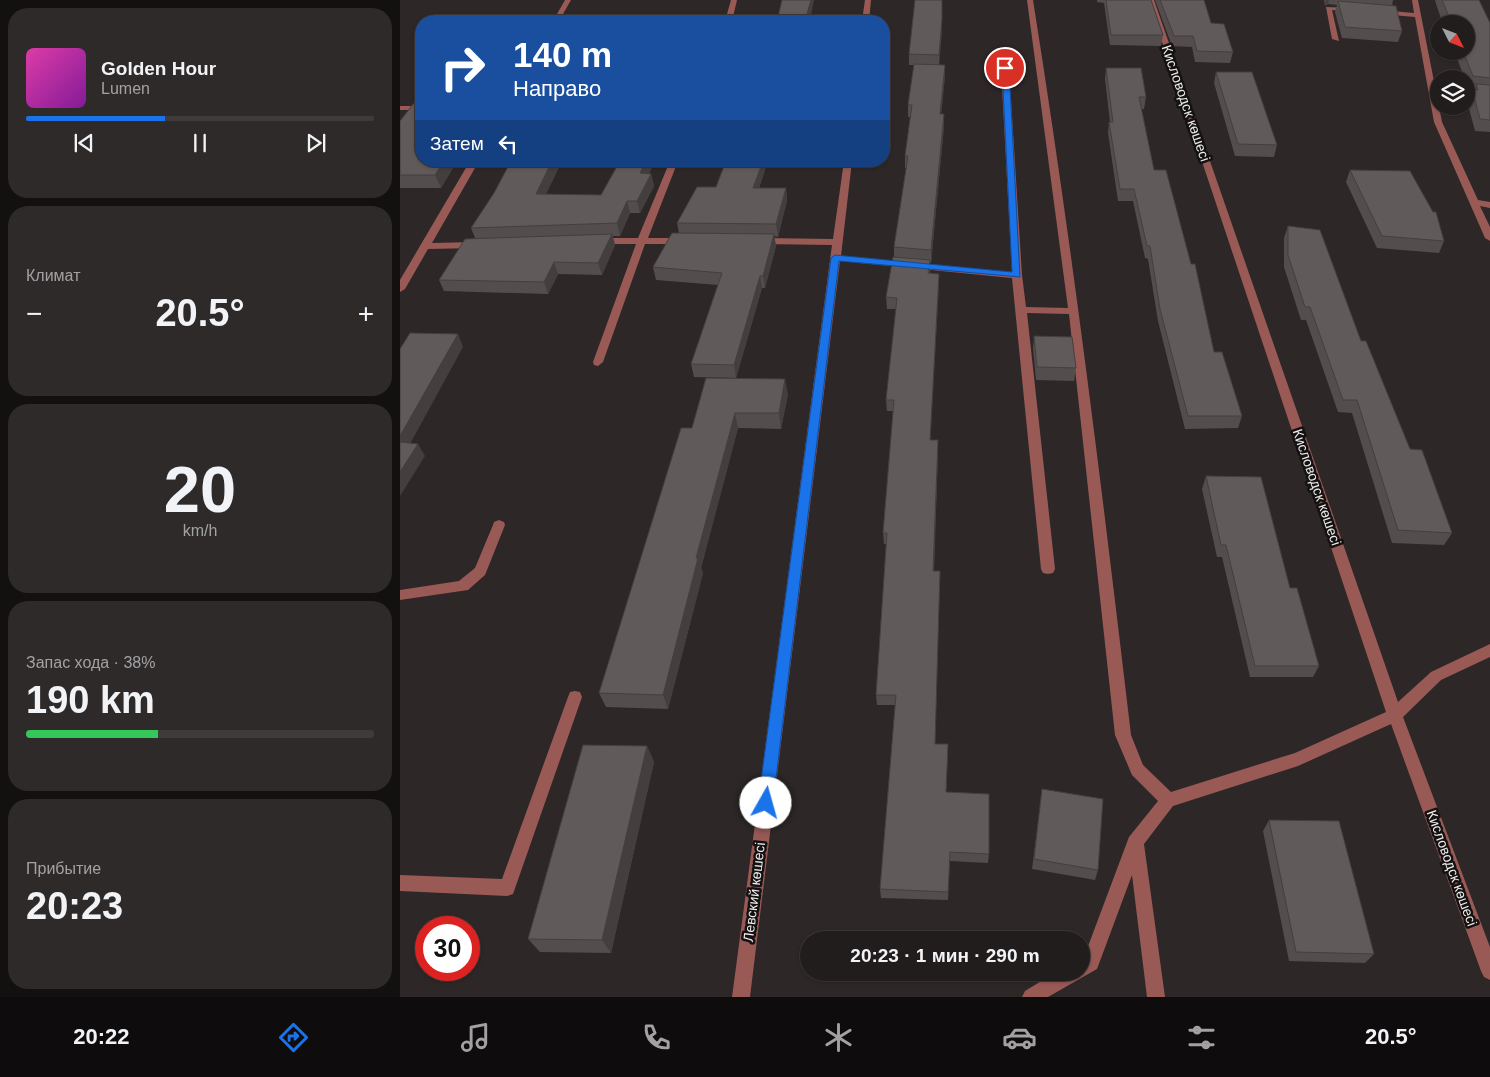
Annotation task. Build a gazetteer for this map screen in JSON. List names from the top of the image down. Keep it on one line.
{"streets":{"street":["Кисловодск көшесі","Левский көшесі"]},"north":"bottom right","page":{"turn":["140 m","Направо"],"song":["Golden Hour","Lumen"],"then":"Затем","tile":["Климат",["20","km/h"],["Запас хода · 38%","190 km"],["Прибытие","20:23"]],"heat":["−","20.5°","+"],"limit":"30","trip":"20:23 · 1 мин · 290 m","tabs":["20:22","20.5°"]}}
